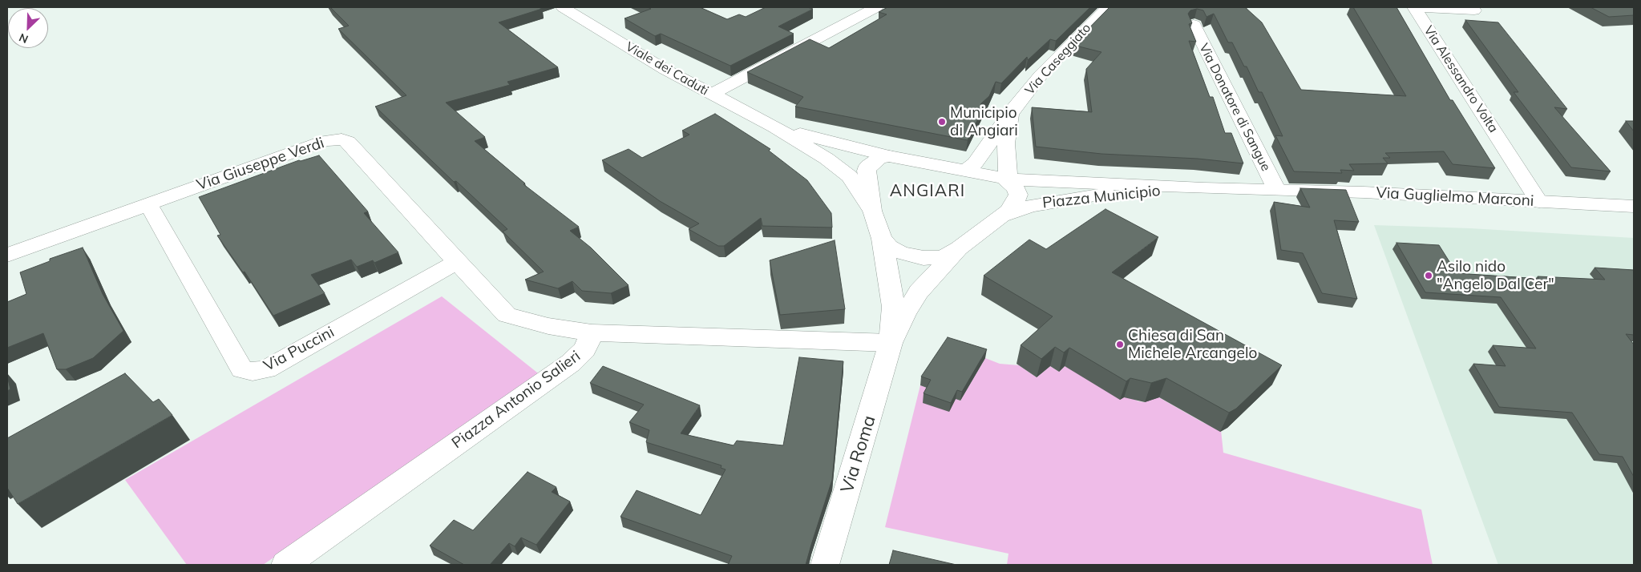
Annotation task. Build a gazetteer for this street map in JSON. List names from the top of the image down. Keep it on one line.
{"streets":{"street":["Via Caseggiato","Viale dei Caduti","Via Alessandro Volta","Via Donatore di Sangue","Via Giuseppe Verdi","Piazza Municipio","Via Guglielmo Marconi","Via Puccini","Piazza Antonio Salieri","Via Roma"]},"crossings":[["Via Caseggiato","Piazza Municipio"],["Viale dei Caduti","Piazza Municipio"],["Via Alessandro Volta","Via Guglielmo Marconi"],["Via Donatore di Sangue","Piazza Municipio"],["Via Donatore di Sangue","Via Guglielmo Marconi"],["Via Giuseppe Verdi","Via Puccini"],["Via Giuseppe Verdi","Piazza Antonio Salieri"],["Piazza Municipio","Via Guglielmo Marconi"],["Piazza Municipio","Via Roma"]],"districts":["ANGIARI"],"places":["Municipio di Angiari","Asilo nido \"Angelo Dal Cer\"","Chiesa di San Michele Arcangelo"],"north":"bottom left"}
